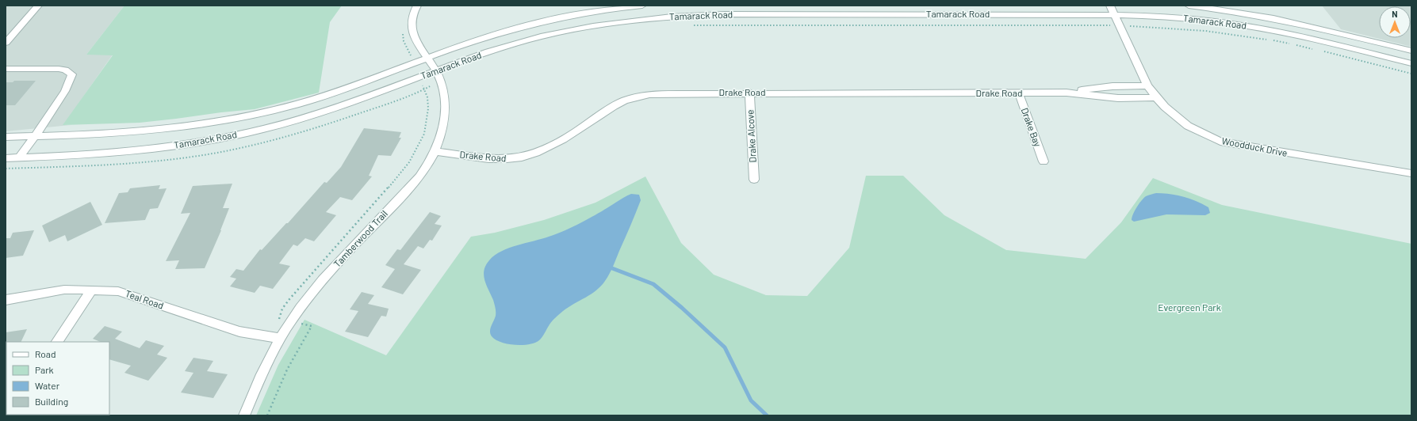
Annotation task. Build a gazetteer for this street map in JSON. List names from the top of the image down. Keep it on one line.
{"streets":{"street":["Tamarack Road","Drake Road","Drake Bay","Drake Alcove","Woodduck Drive","Tamberwood Trail","Teal Road"]},"crossings":[["Tamarack Road","Woodduck Drive"],["Tamarack Road","Tamberwood Trail"],["Drake Road","Drake Bay"],["Drake Road","Drake Alcove"],["Drake Road","Woodduck Drive"],["Drake Road","Tamberwood Trail"],["Tamberwood Trail","Teal Road"]],"parks":["Evergreen Park"],"legend":["Road","Park","Water","Building"],"north":"top"}
